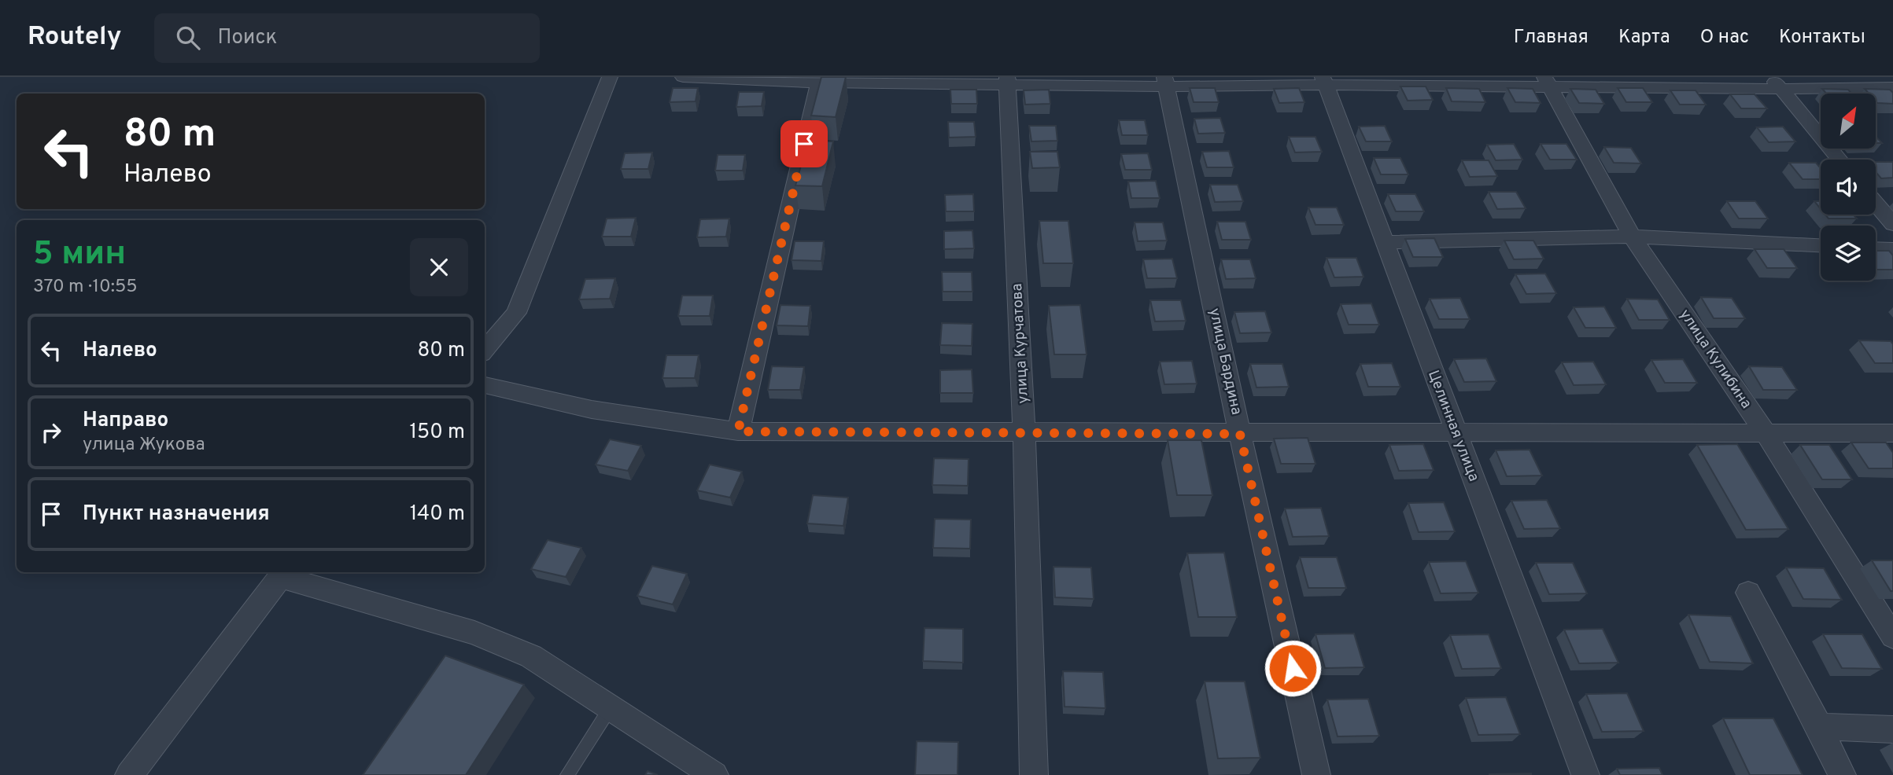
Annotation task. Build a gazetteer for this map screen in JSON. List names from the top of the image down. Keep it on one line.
{"streets":{"street":["улица Курчатова","улица Кулибина","улица Бардина","Целинная улица"]},"north":"top right","page":{"header":"Routely","search":"Поиск","nav":["Главная","Карта","О нас","Контакты"],"turn":["80 m","Налево"],"heading":["5 мин","370 m · 10:55"],"list":[{"name":"Налево","value":"80 m"},{"name":"Направо","note":"улица Жукова","value":"150 m"},{"name":"Пункт назначения","value":"140 m"}]}}
